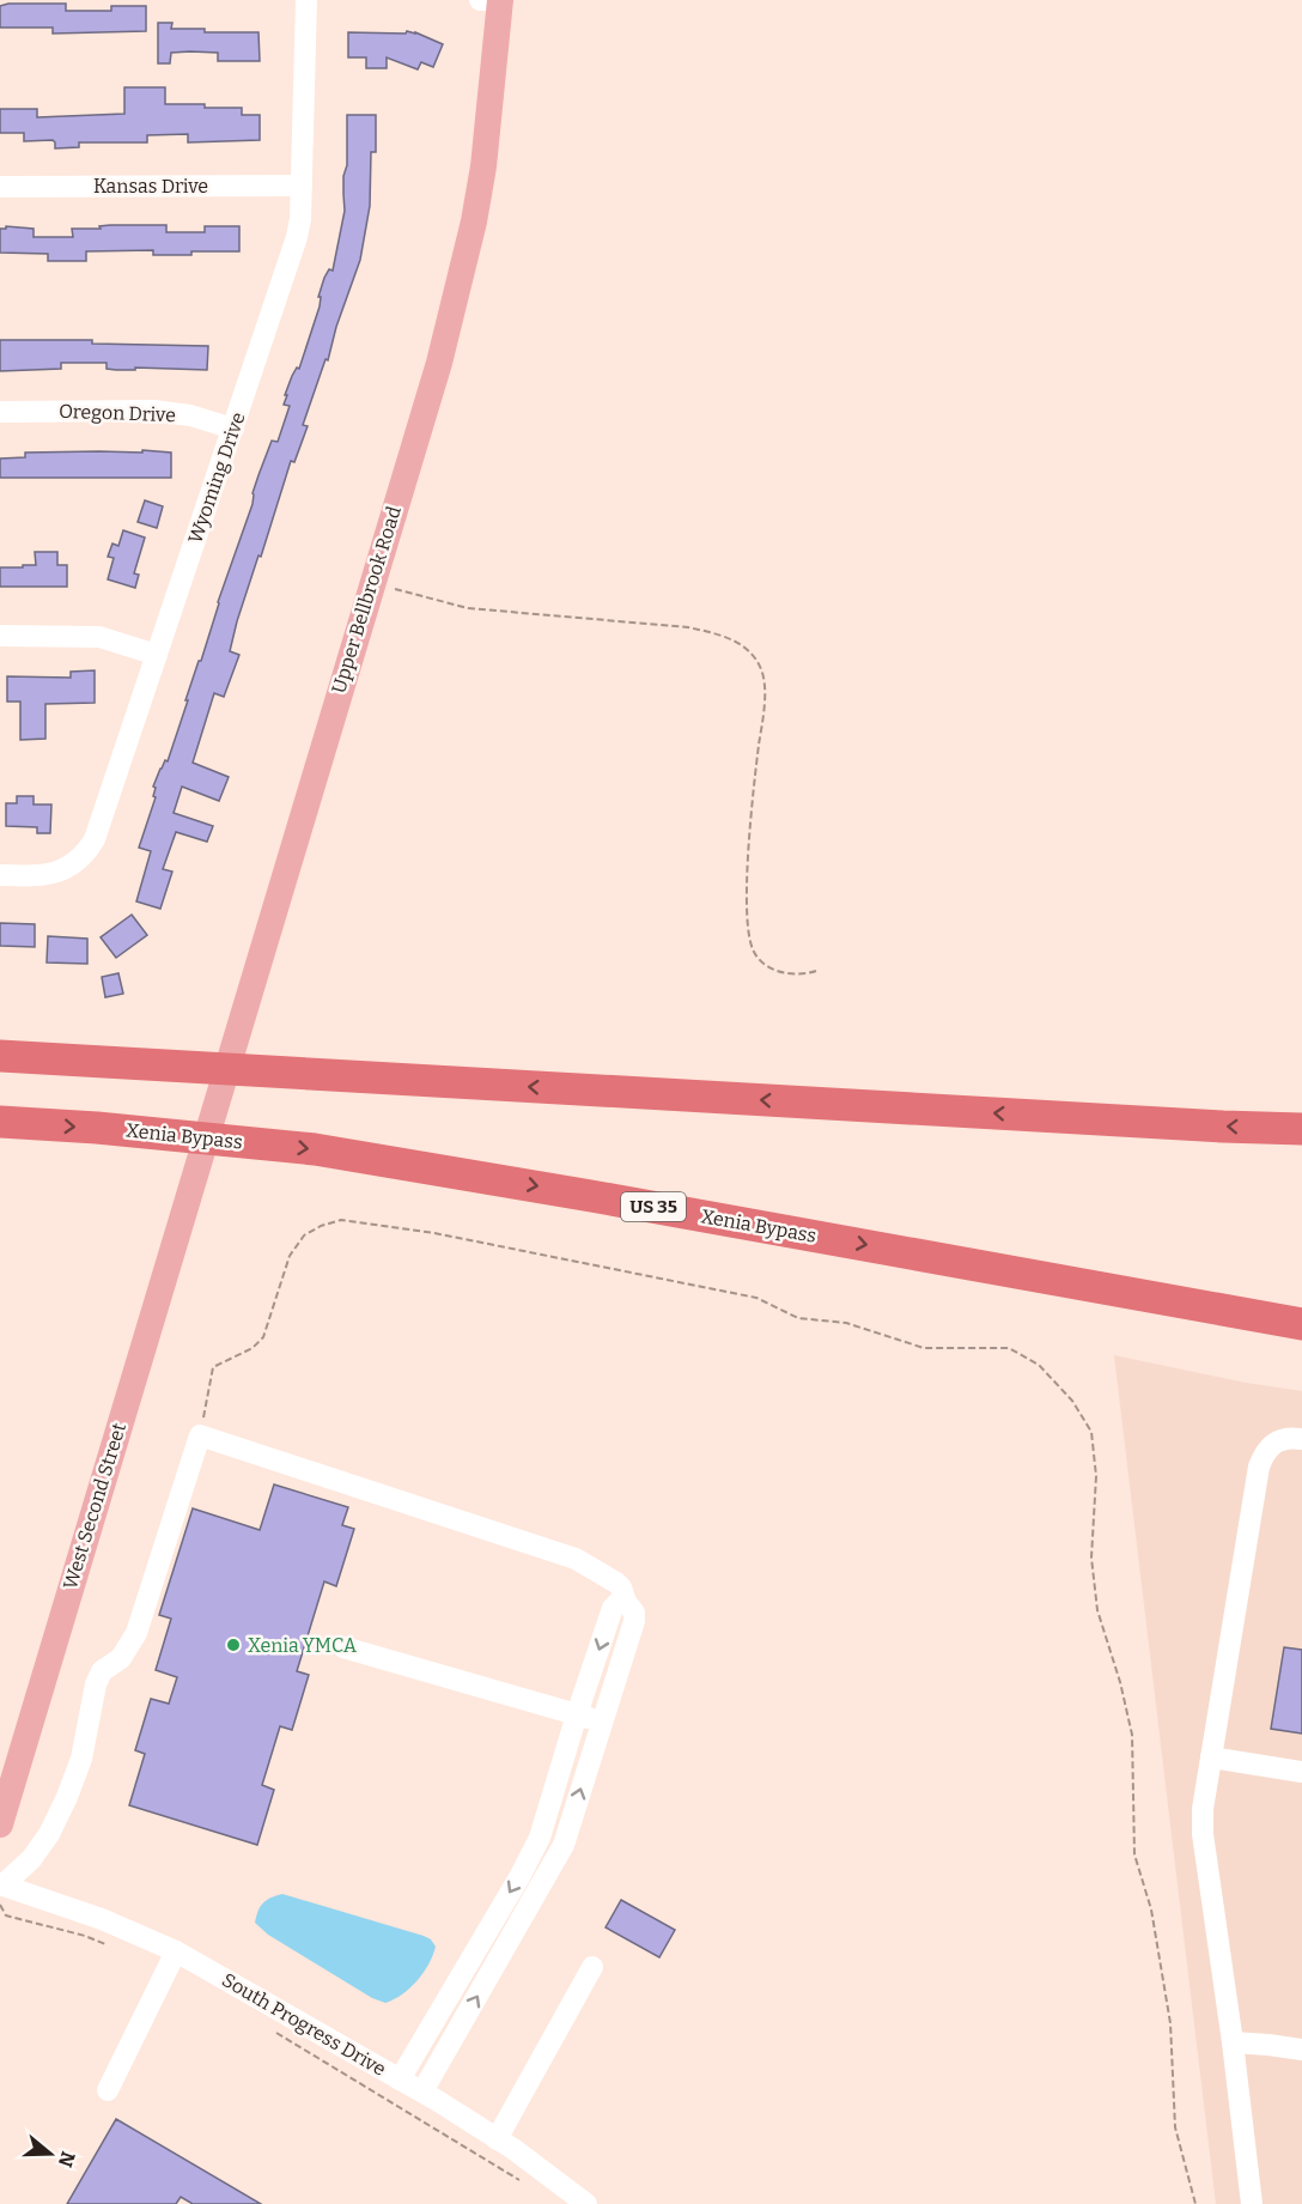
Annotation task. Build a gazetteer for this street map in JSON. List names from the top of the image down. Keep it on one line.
{"streets":{"highway":["Xenia Bypass","US 35"],"main road":["Upper Bellbrook Road","West Second Street"],"street":["Kansas Drive","Oregon Drive","Wyoming Drive","South Progress Drive"]},"crossings":[["Kansas Drive","Wyoming Drive"],["Oregon Drive","Wyoming Drive"],["Upper Bellbrook Road","West Second Street"]],"places":["Xenia YMCA"],"north":"right"}
